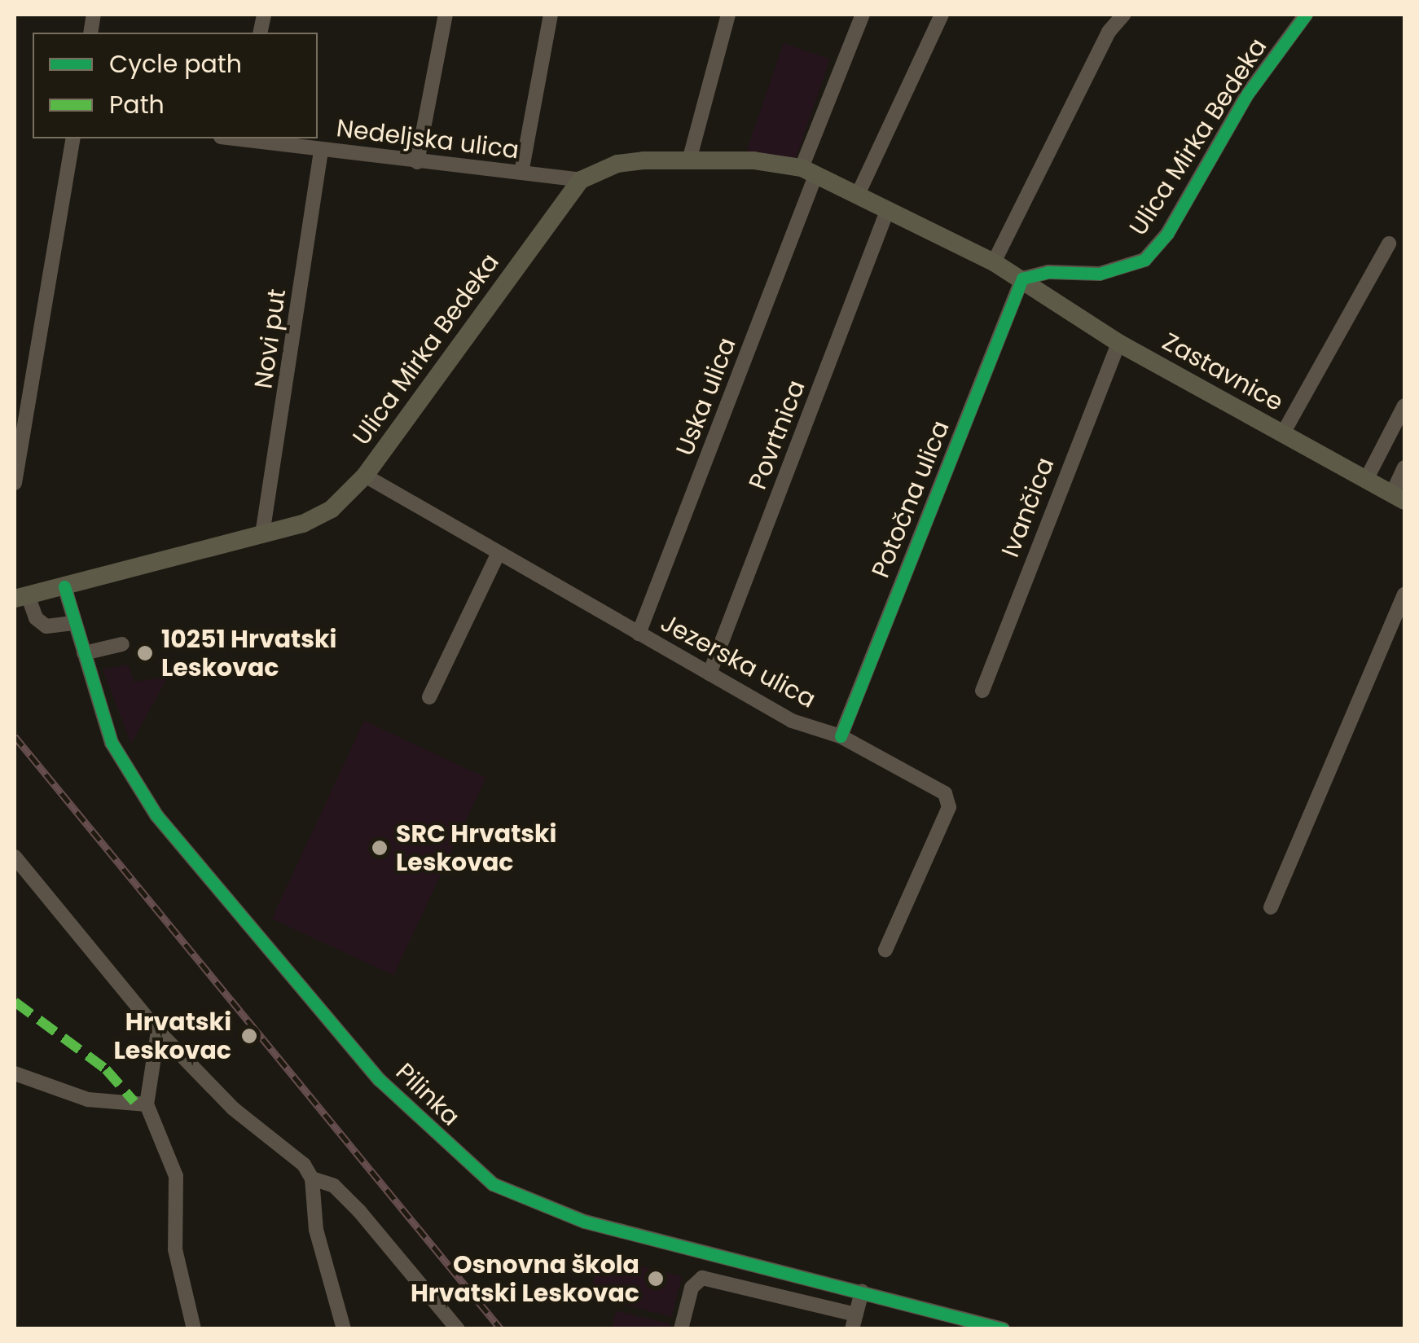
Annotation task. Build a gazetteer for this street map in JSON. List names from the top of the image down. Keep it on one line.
{"streets":{"main road":["Ulica Mirka Bedeka","Zastavnice"],"street":["Nedeljska ulica","Novi put","Uska ulica","Povrtnica","Potočna ulica","Ivančica","Jezerska ulica","Pilinka"]},"crossings":[["Ulica Mirka Bedeka","Nedeljska ulica"],["Ulica Mirka Bedeka","Novi put"],["Ulica Mirka Bedeka","Zastavnice"],["Ulica Mirka Bedeka","Potočna ulica"],["Ulica Mirka Bedeka","Jezerska ulica"],["Ulica Mirka Bedeka","Pilinka"],["Nedeljska ulica","Novi put"],["Zastavnice","Potočna ulica"],["Zastavnice","Ivančica"],["Uska ulica","Jezerska ulica"],["Povrtnica","Jezerska ulica"],["Potočna ulica","Jezerska ulica"]],"places":["10251 Hrvatski Leskovac","SRC Hrvatski Leskovac","Hrvatski Leskovac","Osnovna škola Hrvatski Leskovac"],"legend":["Cycle path","Path"]}
